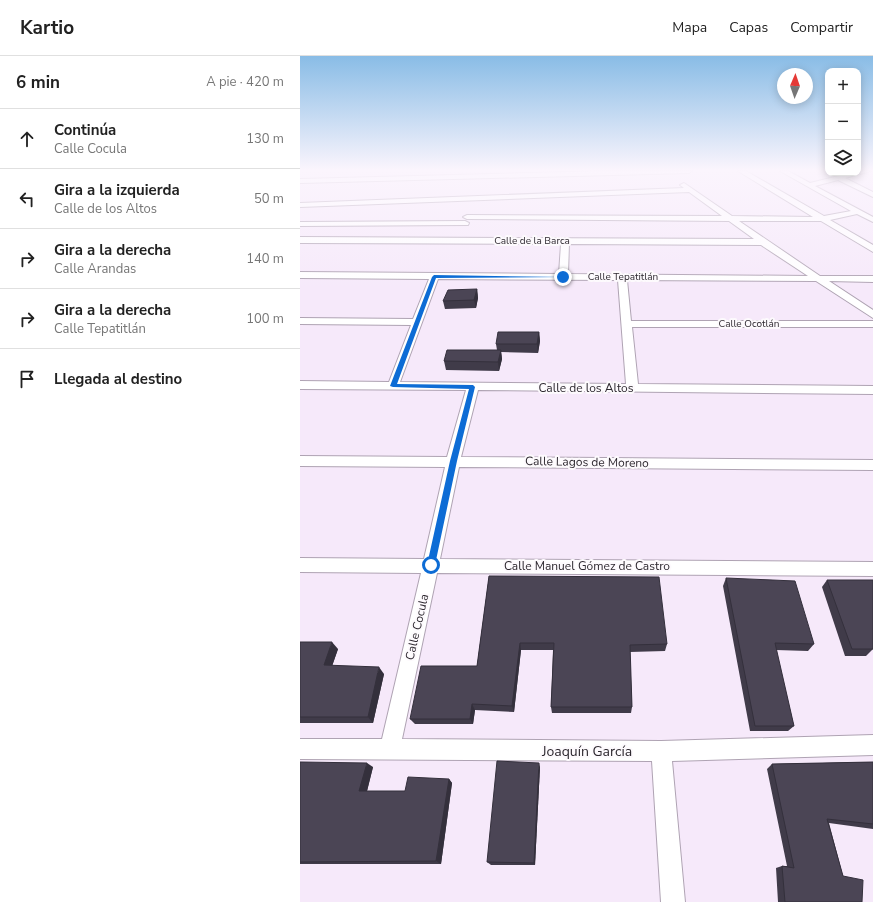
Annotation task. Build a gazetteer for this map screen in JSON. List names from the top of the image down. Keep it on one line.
{"streets":{"street":["Calle de la Barca","Calle Tepatitlán","Calle Ocotlán","Calle de los Altos","Calle Lagos de Moreno","Calle Manuel Gómez de Castro","Calle Cocula","Joaquín García"]},"crossings":[["Calle de los Altos","Calle Cocula"],["Calle Lagos de Moreno","Calle Cocula"],["Calle Manuel Gómez de Castro","Calle Cocula"],["Calle Cocula","Joaquín García"]],"north":"top","page":{"header":"Kartio","nav":["Mapa","Capas","Compartir"],"heading":["6 min","A pie · 420 m"],"map_buttons":["+","−"],"list":[["Continúa","Calle Cocula","130 m"],["Gira a la izquierda","Calle de los Altos","50 m"],["Gira a la derecha","Calle Arandas","140 m"],["Gira a la derecha","Calle Tepatitlán","100 m"],"Llegada al destino"]}}
